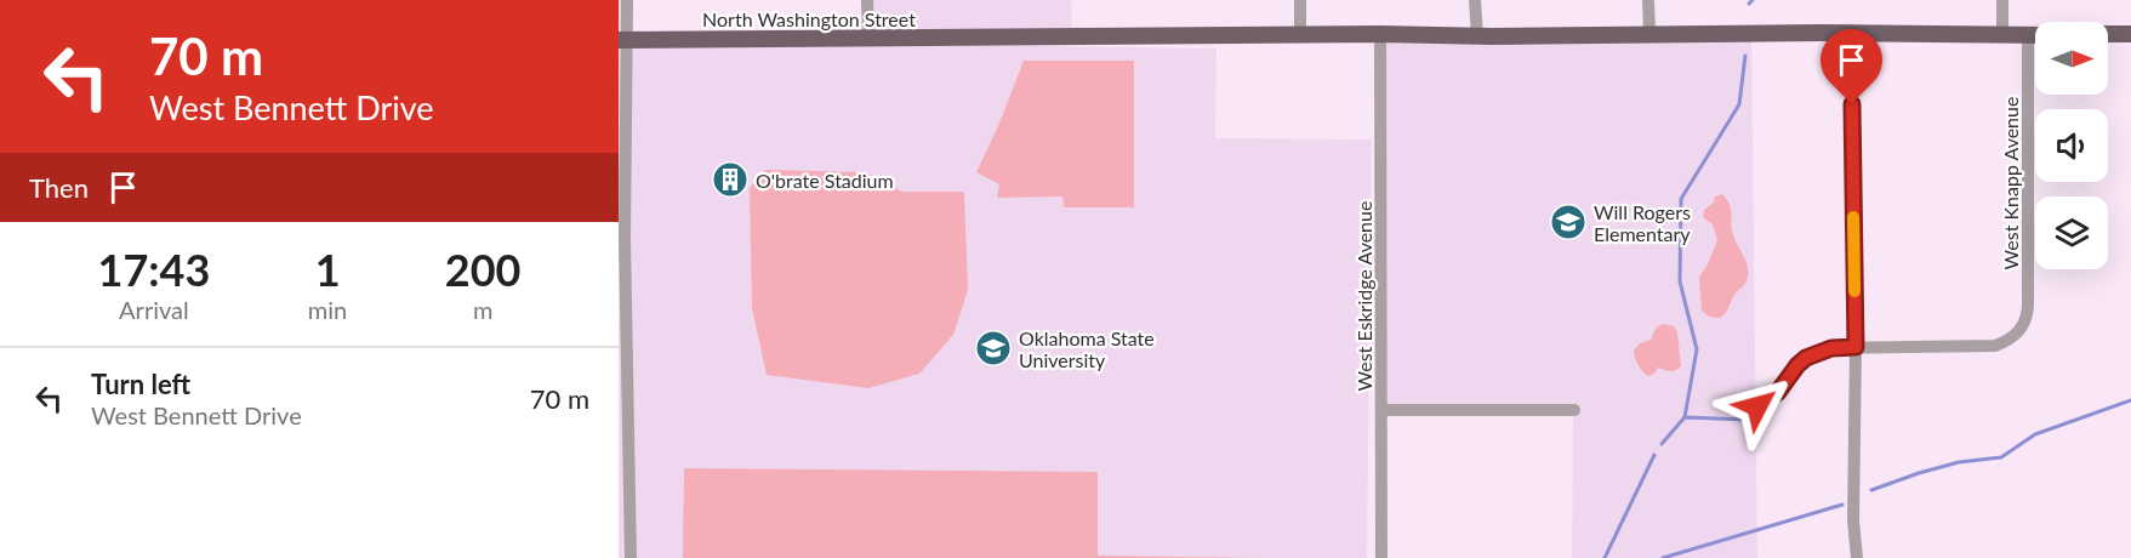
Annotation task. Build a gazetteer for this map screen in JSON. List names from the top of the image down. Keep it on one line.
{"streets":{"main road":["North Washington Street"],"street":["West Knapp Avenue","West Eskridge Avenue"]},"crossings":[["North Washington Street","West Knapp Avenue"],["North Washington Street","West Eskridge Avenue"]],"places":{"building":["O'brate Stadium"],"school or university":["Will Rogers Elementary","Oklahoma State University"]},"north":"right","page":{"turn":["70 m","West Bennett Drive"],"then":"Then","eta":["17:43","Arrival","1","min","200","m"],"list":[{"name":"Turn left","note":"West Bennett Drive","value":"70 m"}]}}
